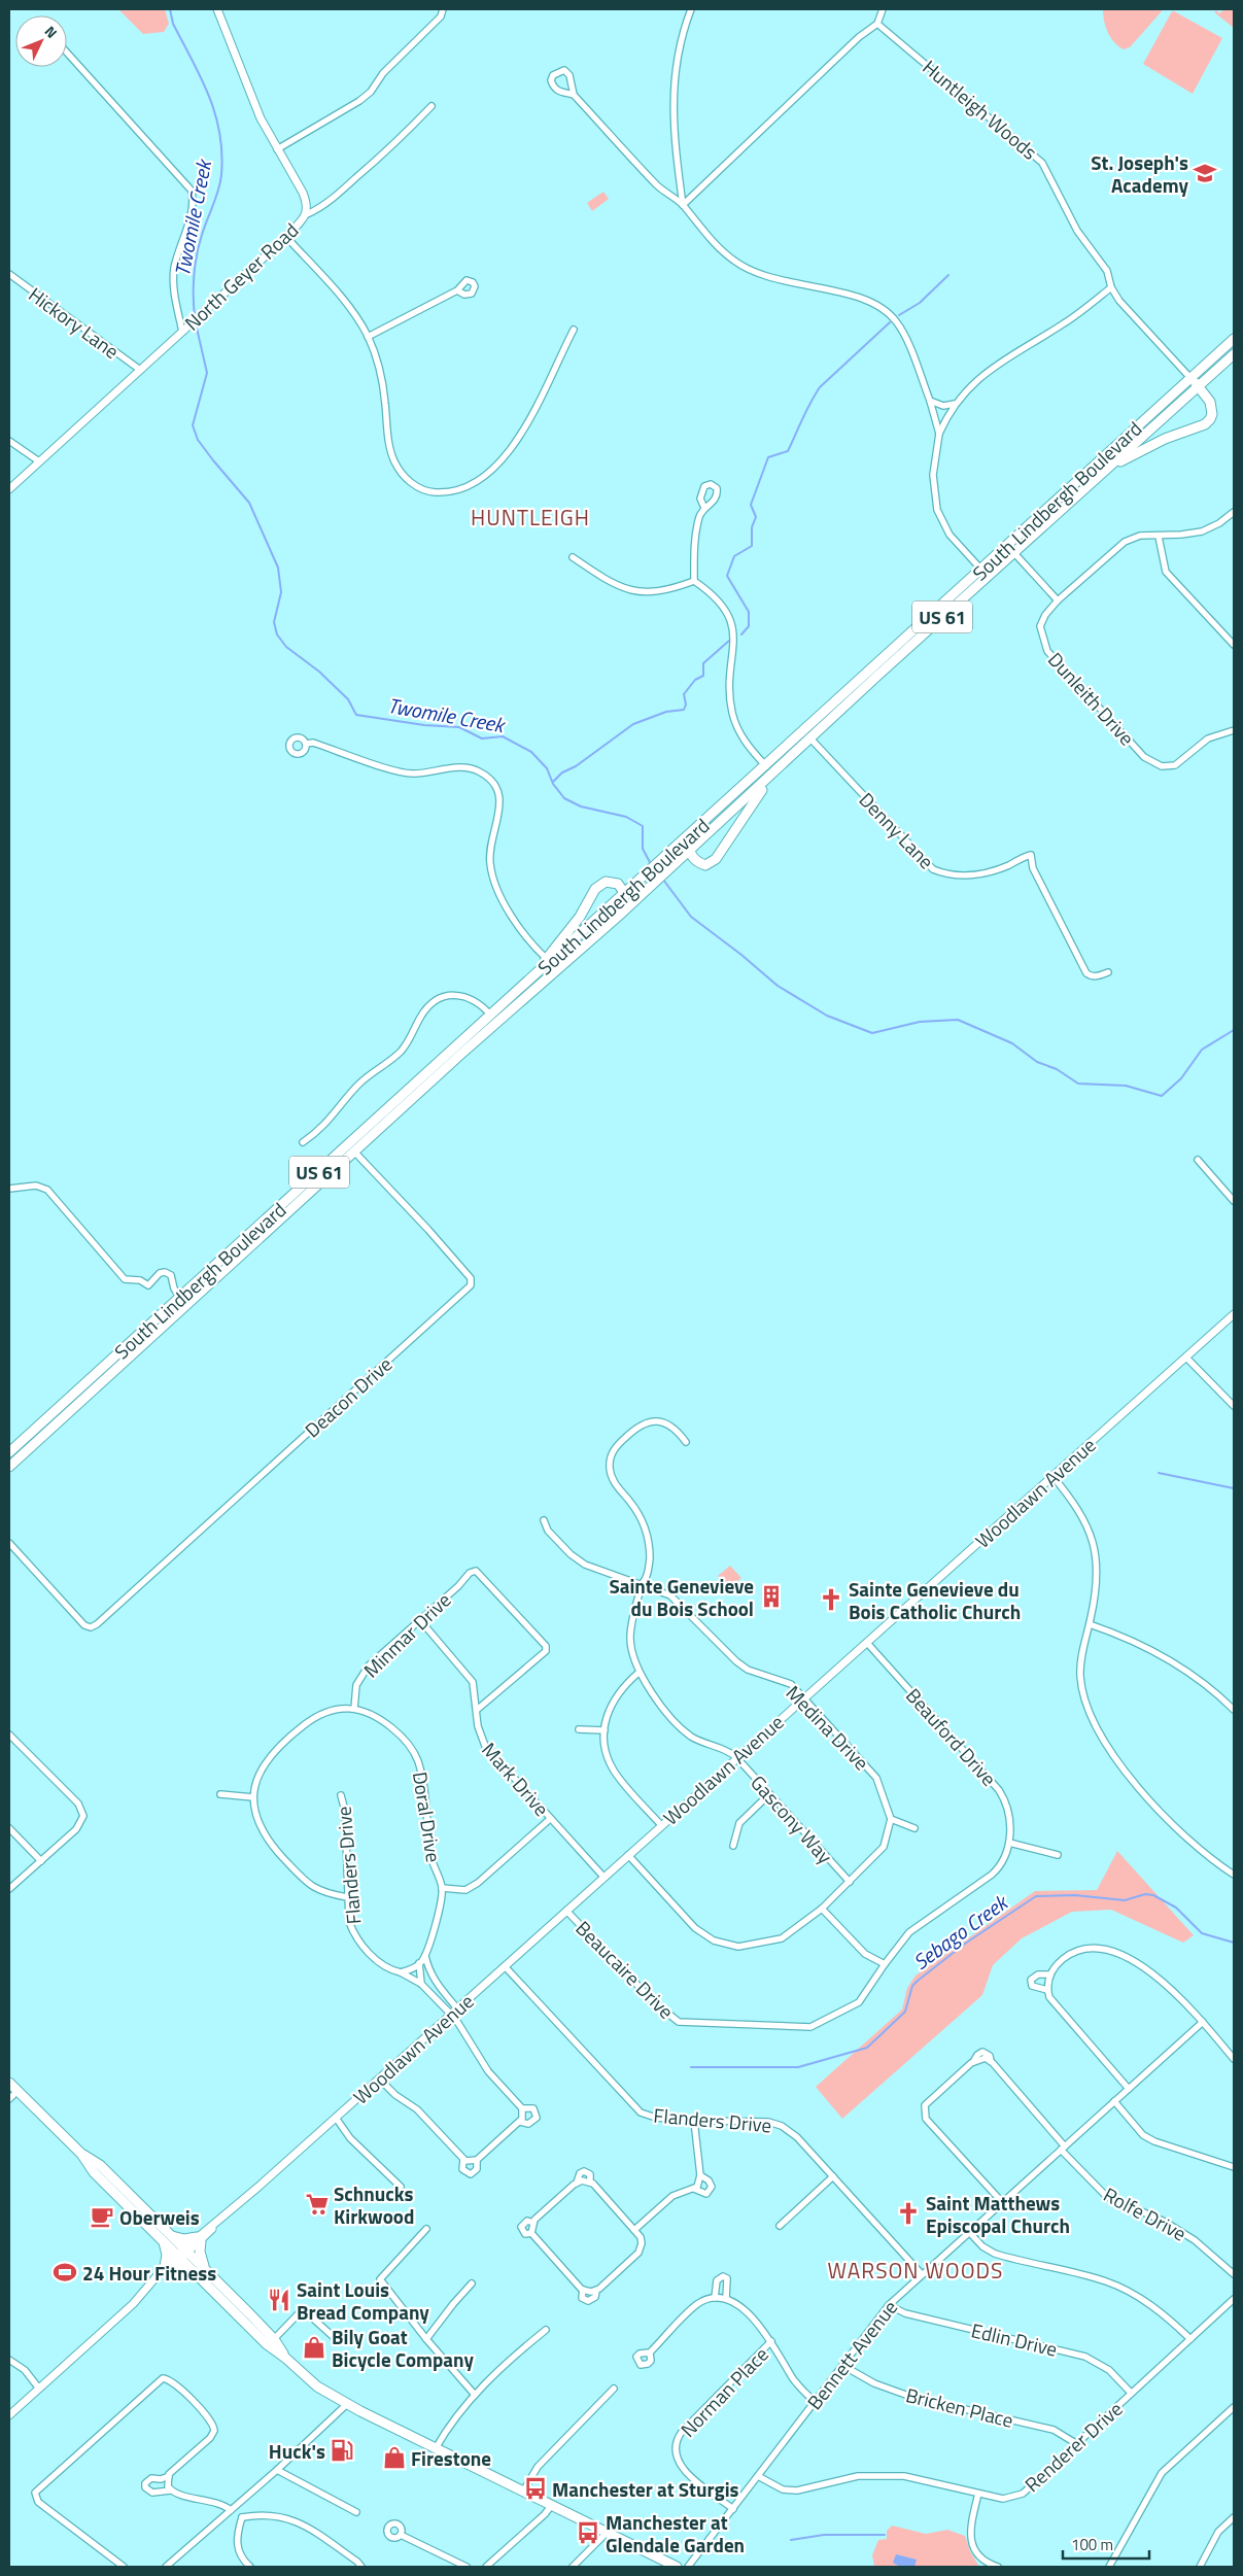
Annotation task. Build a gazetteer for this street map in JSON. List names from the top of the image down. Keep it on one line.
{"streets":{"main road":["South Lindbergh Boulevard","US 61"],"street":["Huntleigh Woods","North Geyer Road","Hickory Lane","Dunleith Drive","Denny Lane","Deacon Drive","Woodlawn Avenue","Minmar Drive","Medina Drive","Beauford Drive","Mark Drive","Doral Drive","Gascony Way","Flanders Drive","Beaucaire Drive","Rolfe Drive","Edlin Drive","Bennett Avenue","Norman Place","Bricken Place","Renderer Drive"]},"crossings":[["Huntleigh Woods","South Lindbergh Boulevard"],["North Geyer Road","Hickory Lane"],["South Lindbergh Boulevard","Denny Lane"],["South Lindbergh Boulevard","Deacon Drive"],["Woodlawn Avenue","Medina Drive"],["Woodlawn Avenue","Beauford Drive"],["Woodlawn Avenue","Mark Drive"],["Woodlawn Avenue","Gascony Way"],["Woodlawn Avenue","Flanders Drive"],["Woodlawn Avenue","Beaucaire Drive"],["Minmar Drive","Mark Drive"],["Minmar Drive","Doral Drive"],["Medina Drive","Gascony Way"],["Beauford Drive","Beaucaire Drive"],["Flanders Drive","Bennett Avenue"],["Rolfe Drive","Bennett Avenue"],["Edlin Drive","Bennett Avenue"],["Edlin Drive","Renderer Drive"],["Bennett Avenue","Norman Place"],["Bennett Avenue","Bricken Place"],["Bennett Avenue","Renderer Drive"],["Bricken Place","Renderer Drive"]],"districts":["HUNTLEIGH","WARSON WOODS"],"water":["Twomile Creek","Sebago Creek"],"places":{"school or university":["St. Joseph's Academy"],"building":["Sainte Genevieve du Bois School"],"church":["Sainte Genevieve du Bois Catholic Church","Saint Matthews Episcopal Church"],"supermarket":["Schnucks Kirkwood"],"cafe":["Oberweis"],"sports":["24 Hour Fitness"],"restaurant":["Saint Louis Bread Company"],"shop":["Bily Goat Bicycle Company","Firestone"],"fuel station":["Huck's"],"bus stop":["Manchester at Sturgis","Manchester at Glendale Garden"]},"scale_bar":"100 m","north":"top right"}
